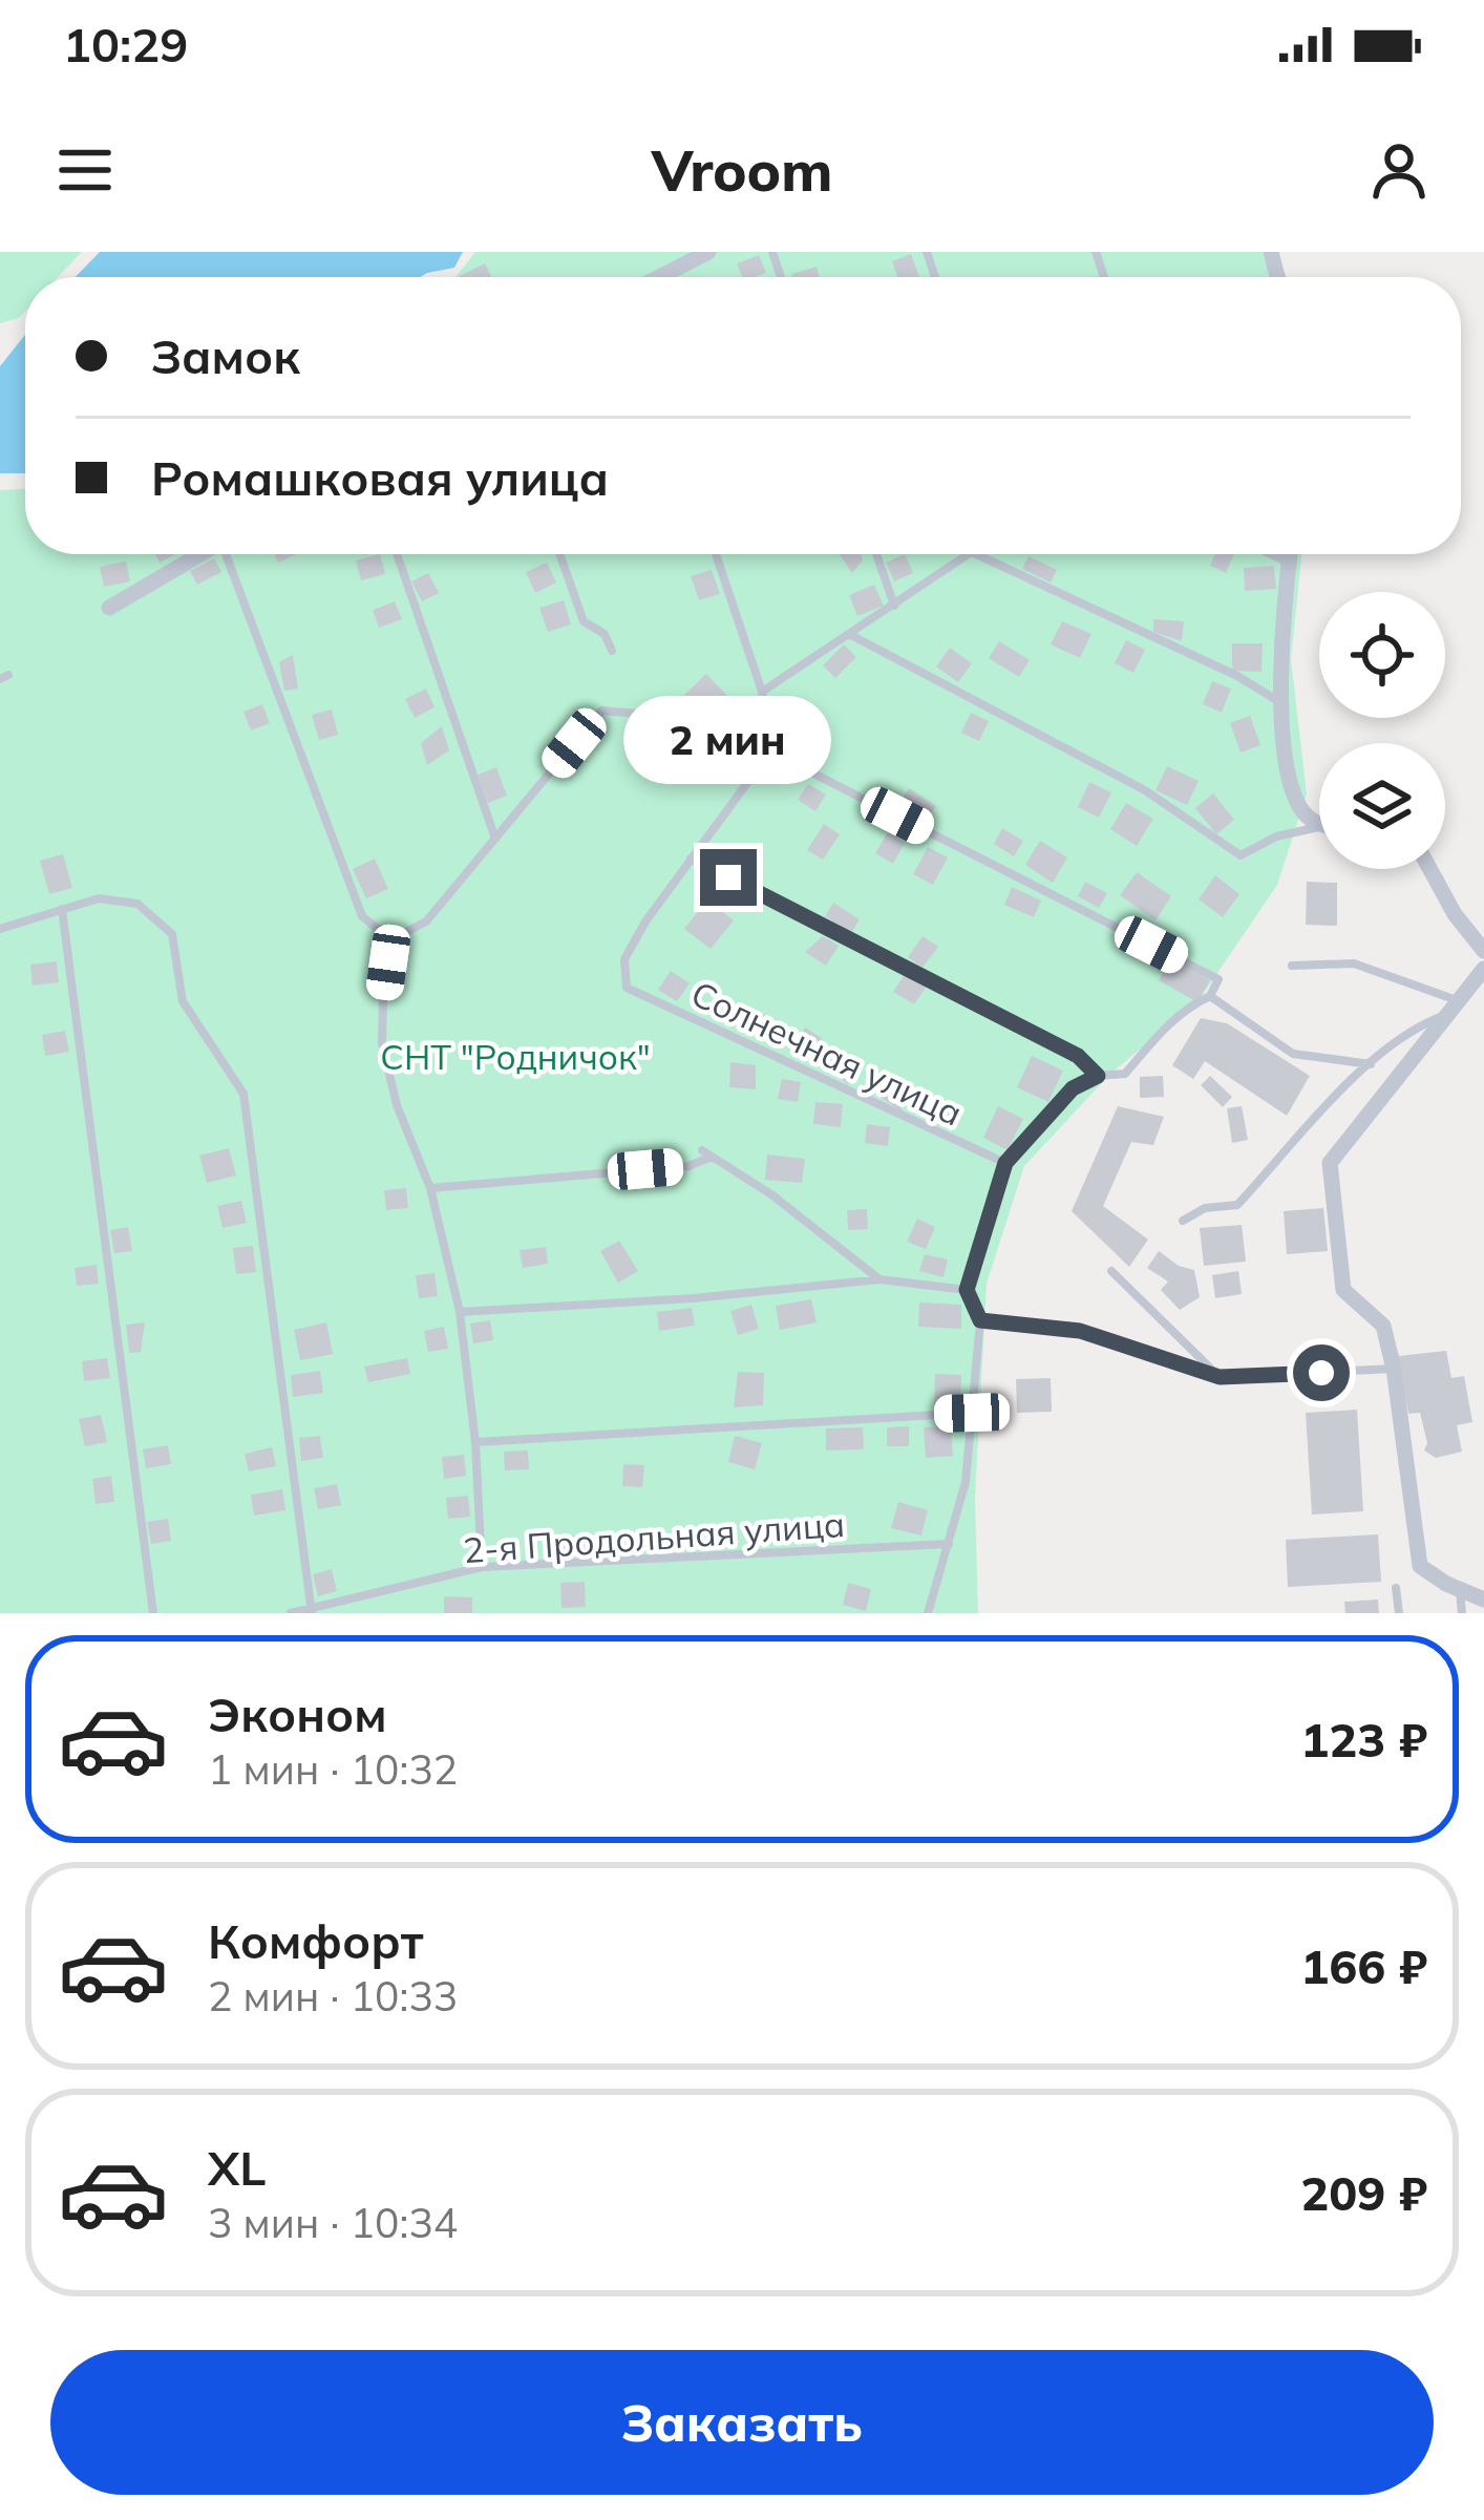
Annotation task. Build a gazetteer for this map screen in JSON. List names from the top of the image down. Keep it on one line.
{"streets":{"lane":["Солнечная улица","2-я Продольная улица"]},"parks":["СНТ \"Родничок\""],"page":{"status":"10:29","header":"Vroom","banner":["Замок","Ромашковая улица"],"bubble":"2 мин","list":[{"name":"Эконом","note":"1 мин · 10:32","value":"123 ₽"},{"name":"Комфорт","note":"2 мин · 10:33","value":"166 ₽"},{"name":"XL","note":"3 мин · 10:34","value":"209 ₽"}],"buttons":"Заказать"}}
